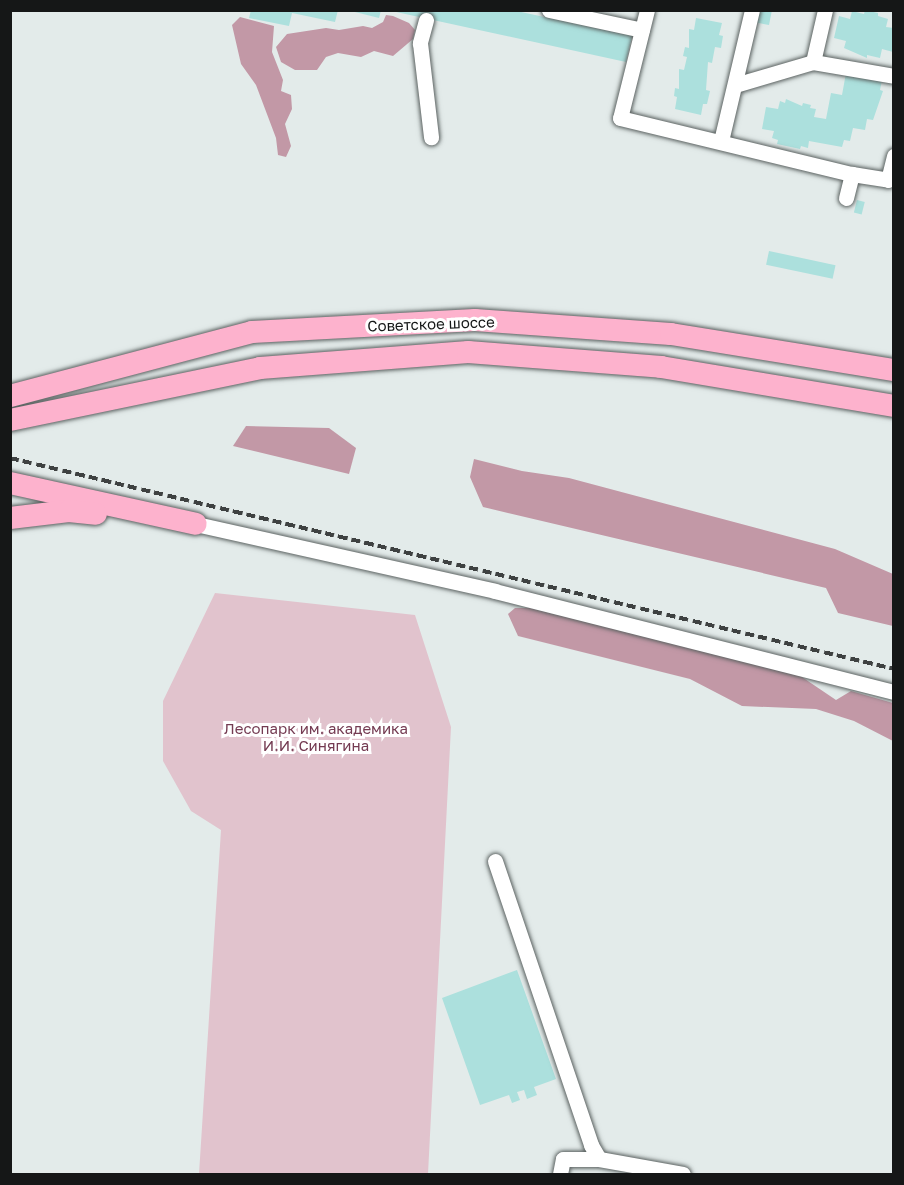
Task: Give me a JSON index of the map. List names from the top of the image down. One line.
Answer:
{"streets":{"highway":["Советское шоссе"]},"parks":["Лесопарк им. академика И.И. Синягина"]}
